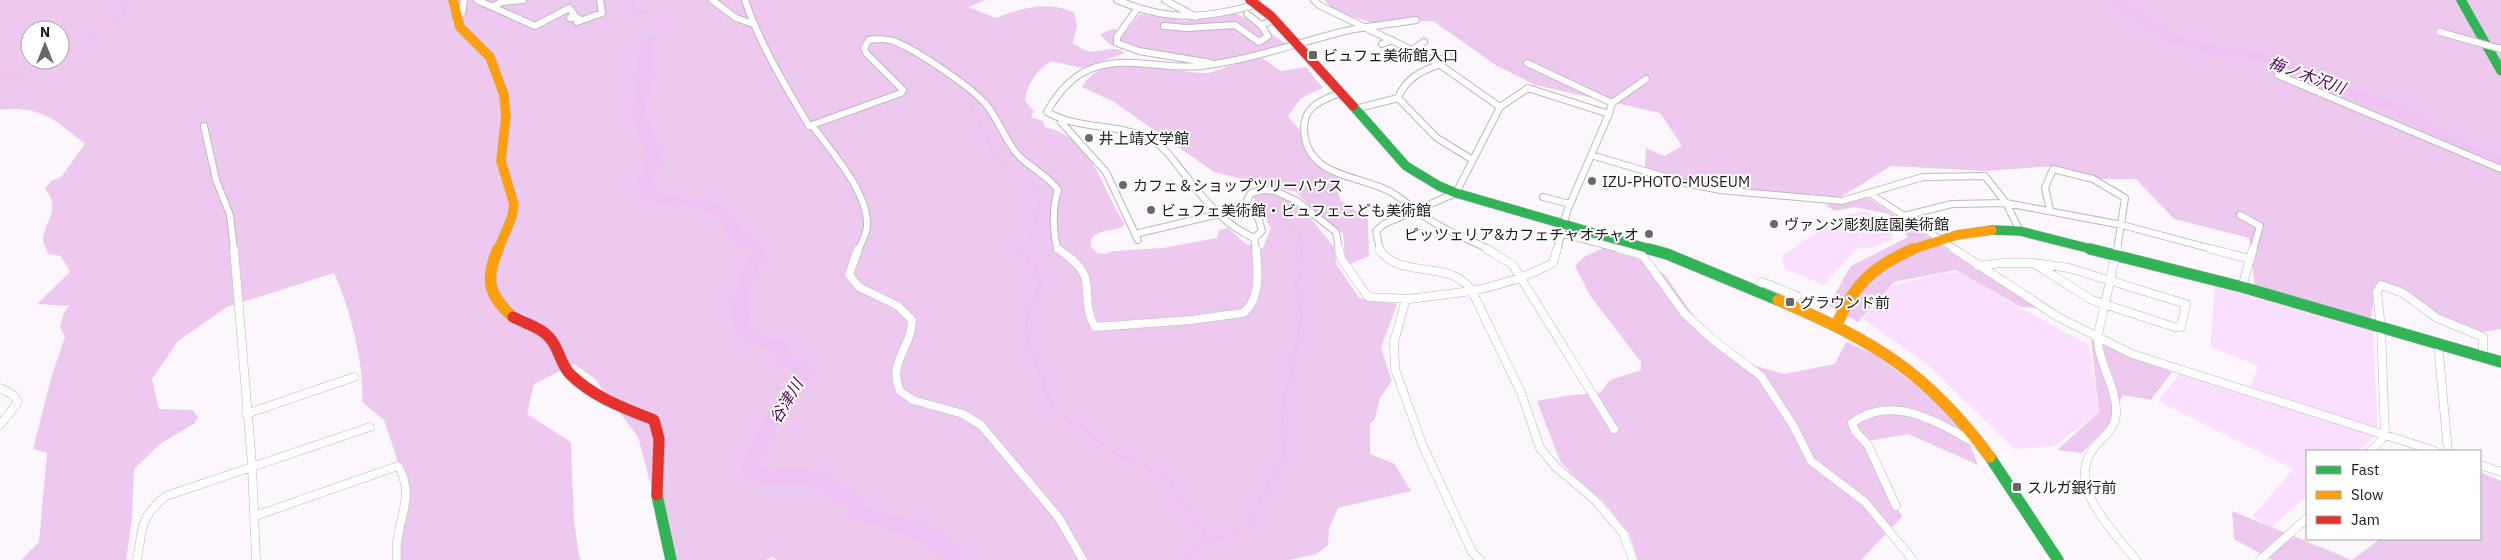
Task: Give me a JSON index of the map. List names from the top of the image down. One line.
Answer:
{"water":["梅ノ木沢川","谷津川"],"places":{"transit":["ビュフェ美術館入口","グラウンド前","スルガ銀行前"],"other":["井上靖文学館","IZU-PHOTO-MUSEUM","カフェ＆ショップツリーハウス","ビュフェ美術館・ビュフェこども美術館","ヴァンジ彫刻庭園美術館","ピッツェリア&カフェチャオチャオ"]},"legend":["Fast","Slow","Jam"],"north":"top"}
